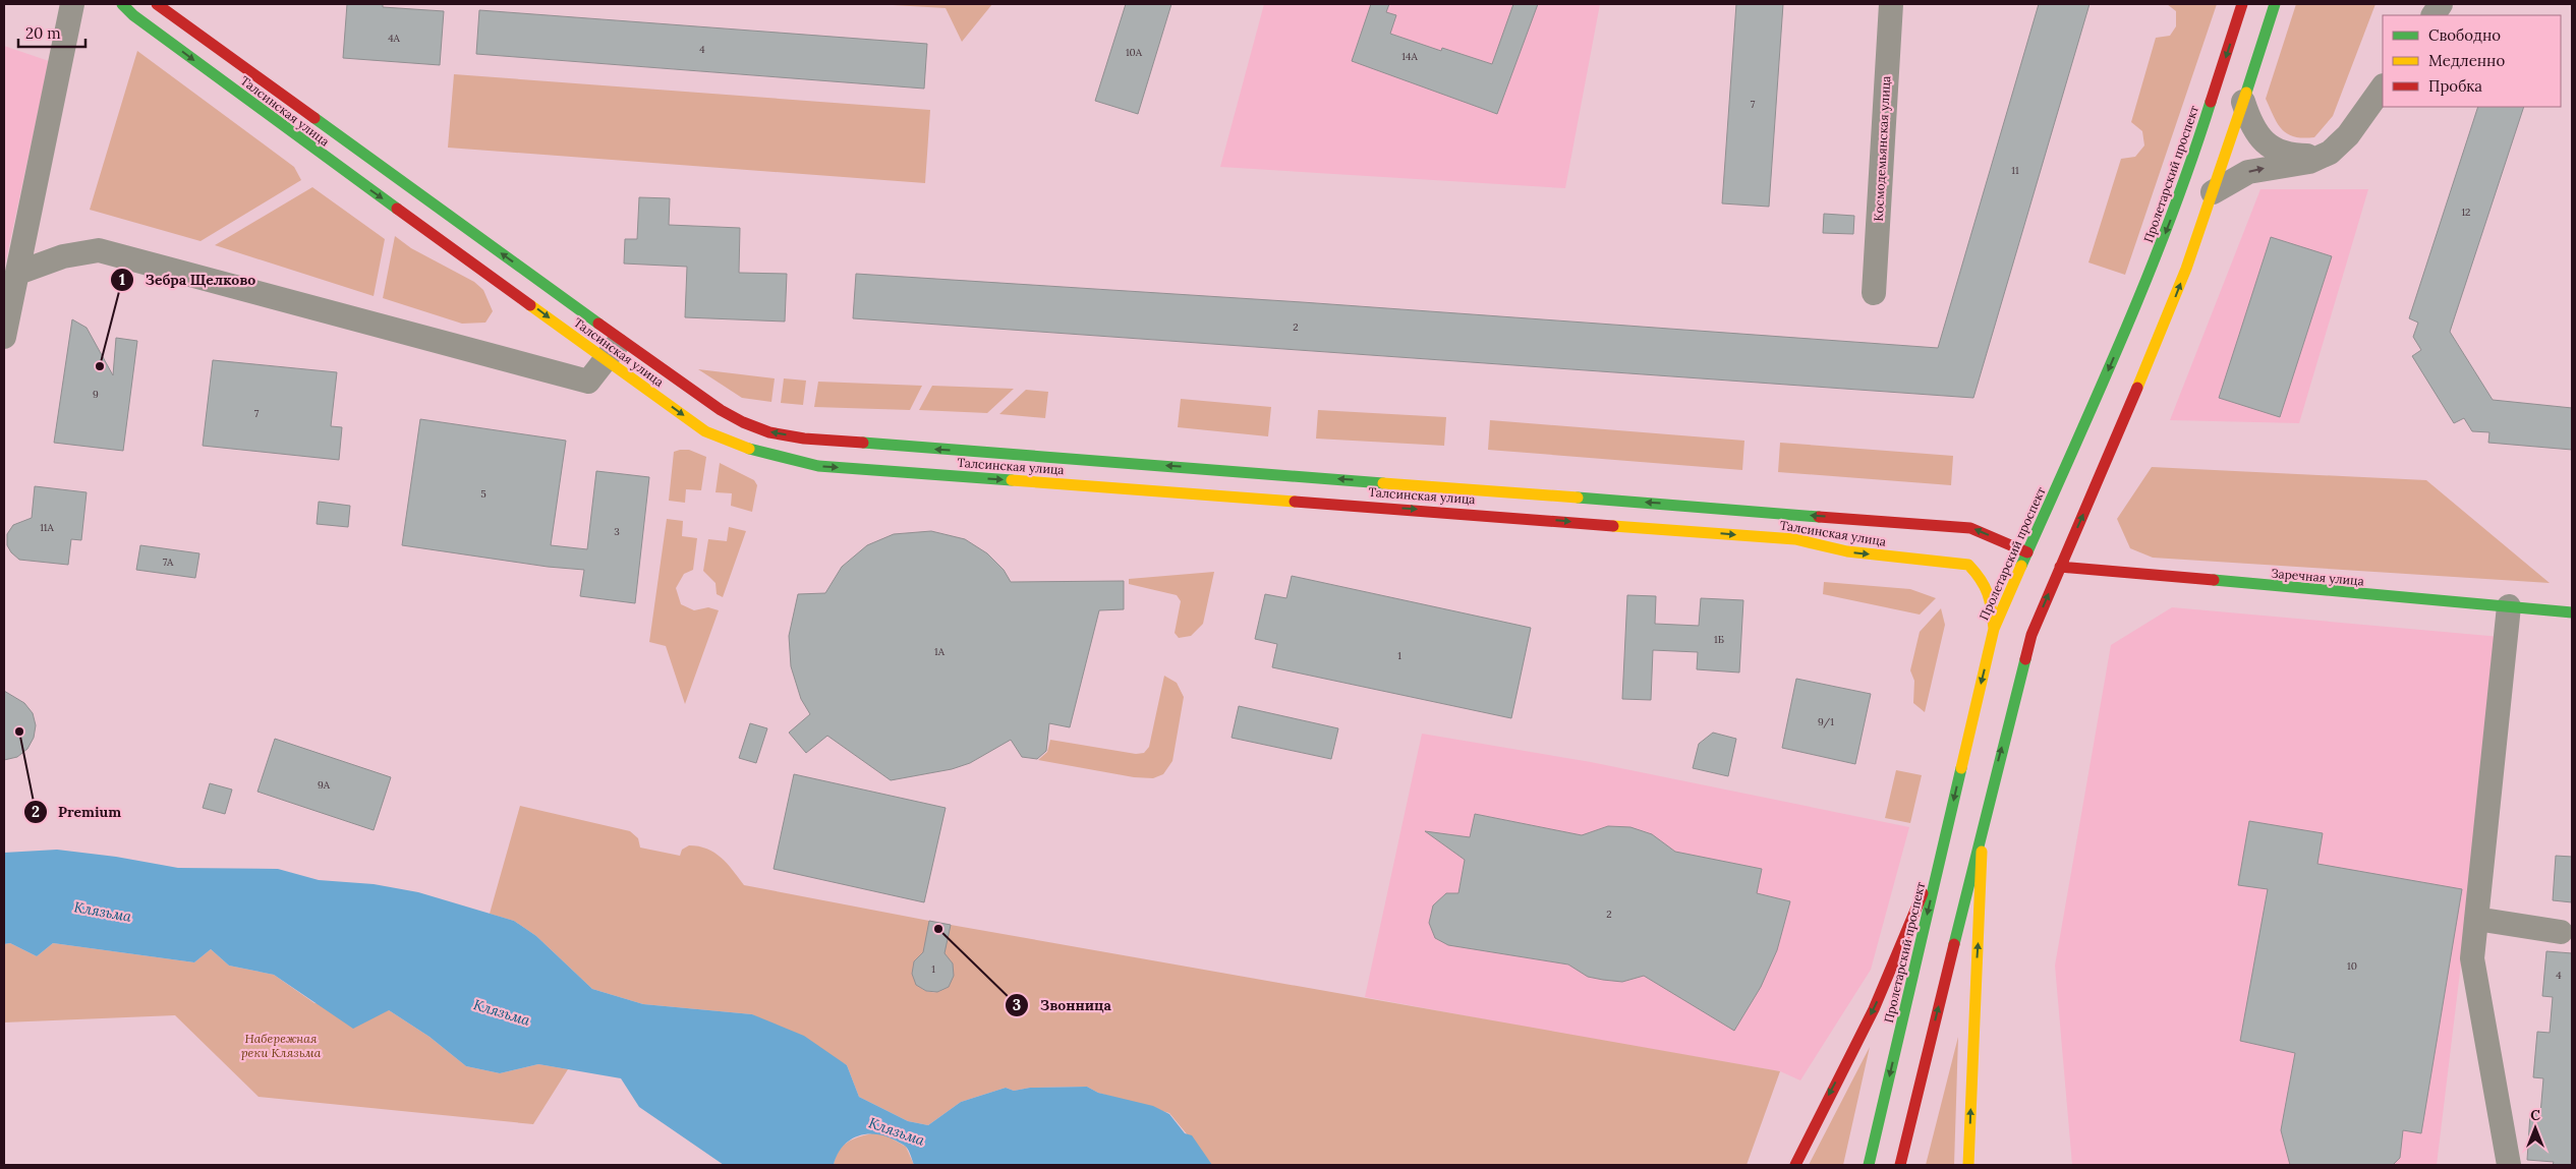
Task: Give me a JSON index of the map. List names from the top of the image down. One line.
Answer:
{"streets":{"main road":["Талсинская улица","Пролетарский проспект","Заречная улица"],"street":["Космодемьянская улица"]},"crossings":[["Талсинская улица","Пролетарский проспект"]],"water":["Клязьма"],"parks":["Набережная реки Клязьма"],"places":["Зебра Щелково","Premium","Звонница"],"house_numbers":["4А","4","10А","14А","7","11","12","2","9","7","5","11А","3","7А","1Б","1А","1","9/1","9А","2","10","1","4"],"legend":["Свободно","Медленно","Пробка"],"scale_bar":"20 m","north":"top"}
